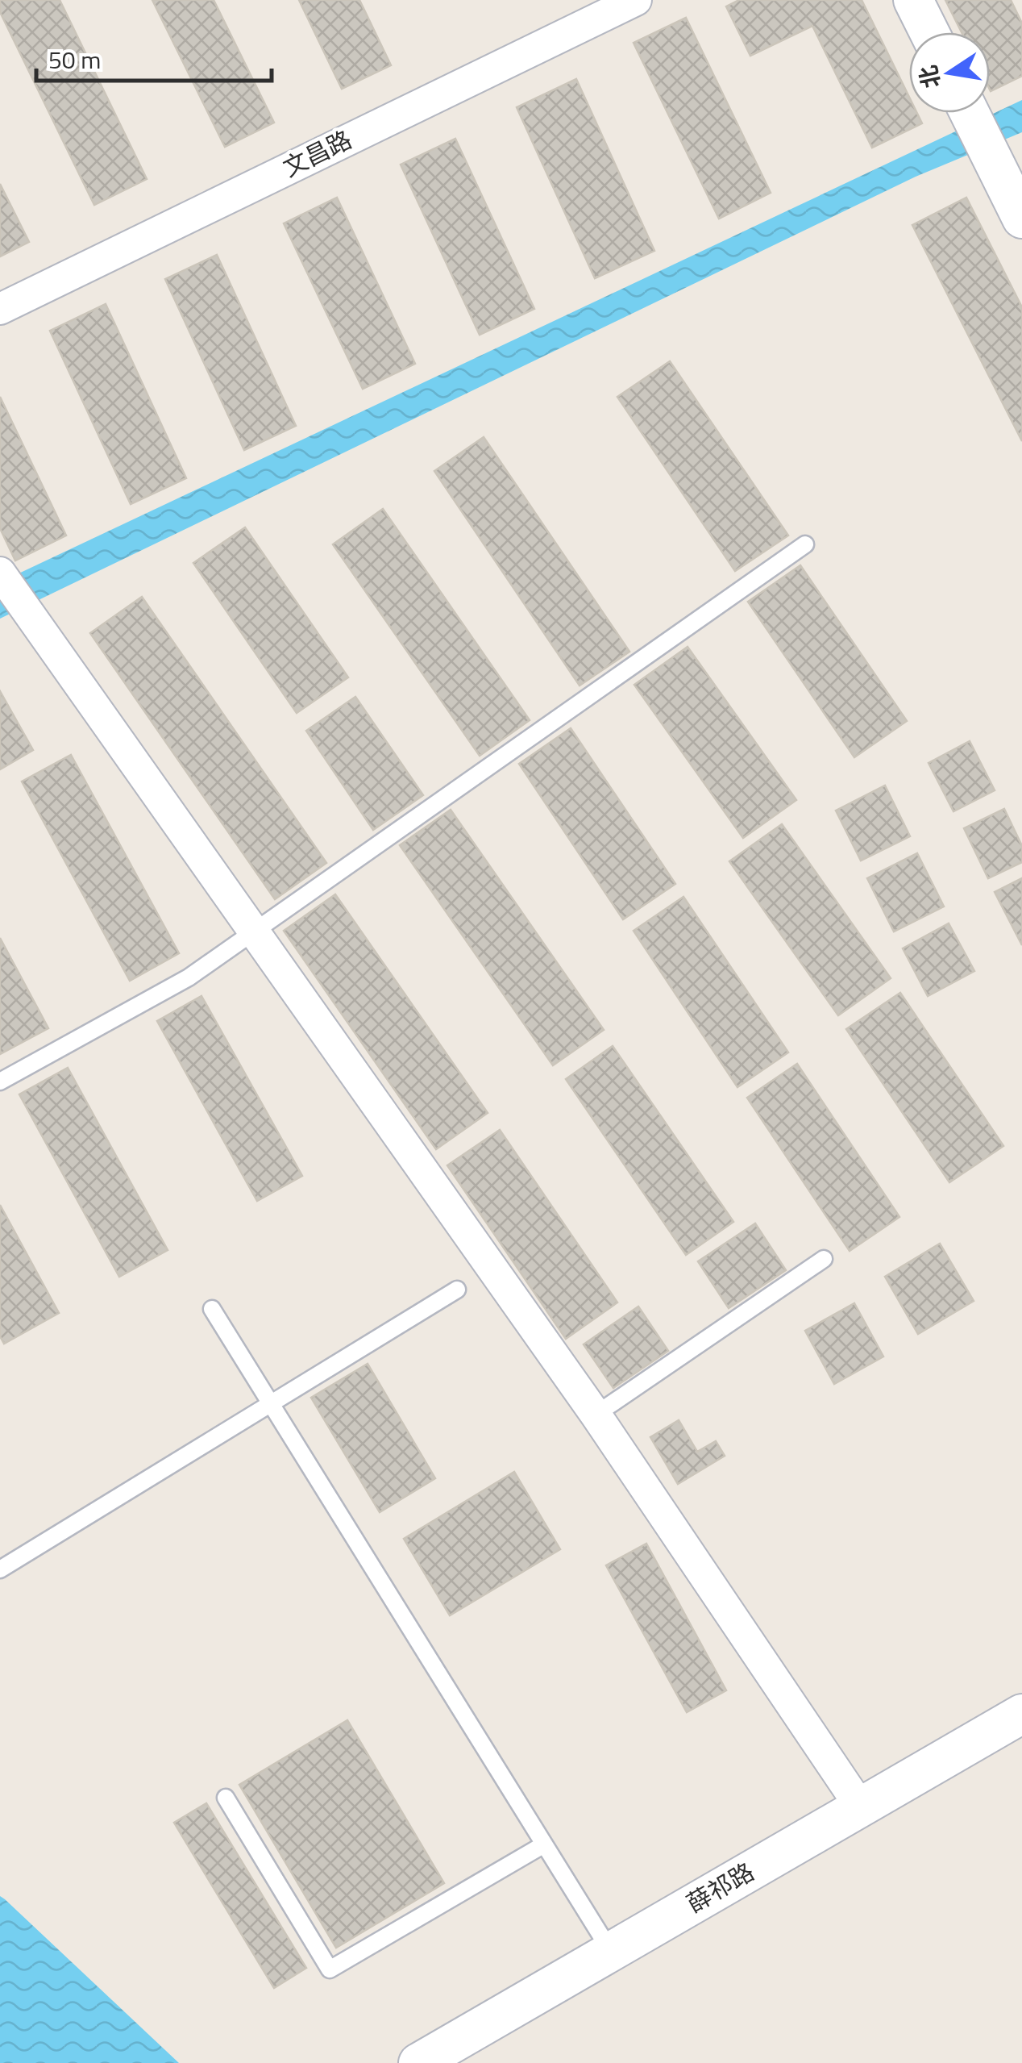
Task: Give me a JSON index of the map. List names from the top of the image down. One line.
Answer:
{"streets":{"street":["文昌路","薛祁路"]},"scale_bar":"50 m","north":"left"}
